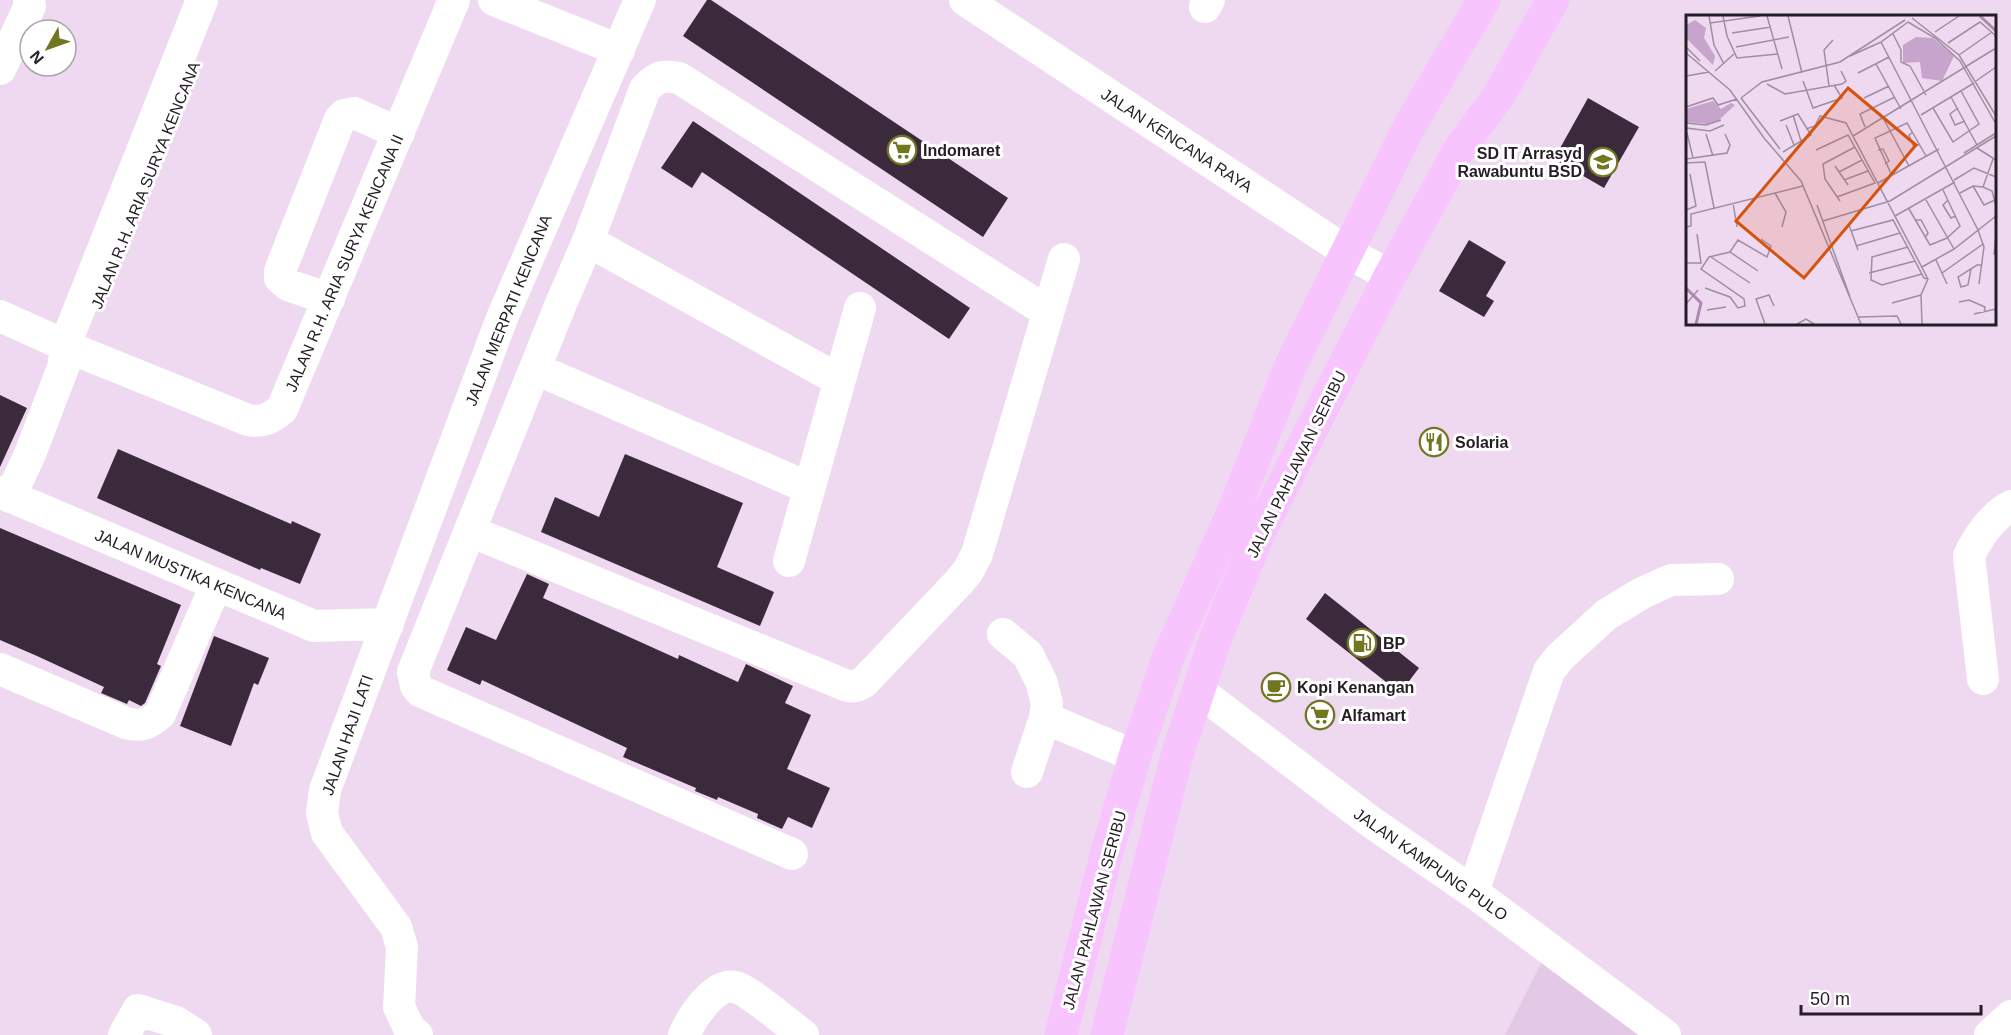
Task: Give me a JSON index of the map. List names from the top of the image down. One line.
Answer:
{"streets":{"main road":["JALAN PAHLAWAN SERIBU"],"street":["JALAN KENCANA RAYA","JALAN R.H. ARIA SURYA KENCANA","JALAN R.H. ARIA SURYA KENCANA II","JALAN MERPATI KENCANA","JALAN MUSTIKA KENCANA","JALAN HAJI LATI","JALAN KAMPUNG PULO"]},"crossings":[["JALAN KENCANA RAYA","JALAN PAHLAWAN SERIBU"],["JALAN R.H. ARIA SURYA KENCANA","JALAN R.H. ARIA SURYA KENCANA II"],["JALAN R.H. ARIA SURYA KENCANA","JALAN MUSTIKA KENCANA"],["JALAN MERPATI KENCANA","JALAN MUSTIKA KENCANA"],["JALAN MERPATI KENCANA","JALAN HAJI LATI"],["JALAN PAHLAWAN SERIBU","JALAN KAMPUNG PULO"],["JALAN MUSTIKA KENCANA","JALAN HAJI LATI"]],"places":{"supermarket":["Indomaret","Alfamart"],"school or university":["SD IT Arrasyd Rawabuntu BSD"],"restaurant":["Solaria"],"fuel station":["BP"],"cafe":["Kopi Kenangan"]},"scale_bar":"50 m","north":"bottom left"}
